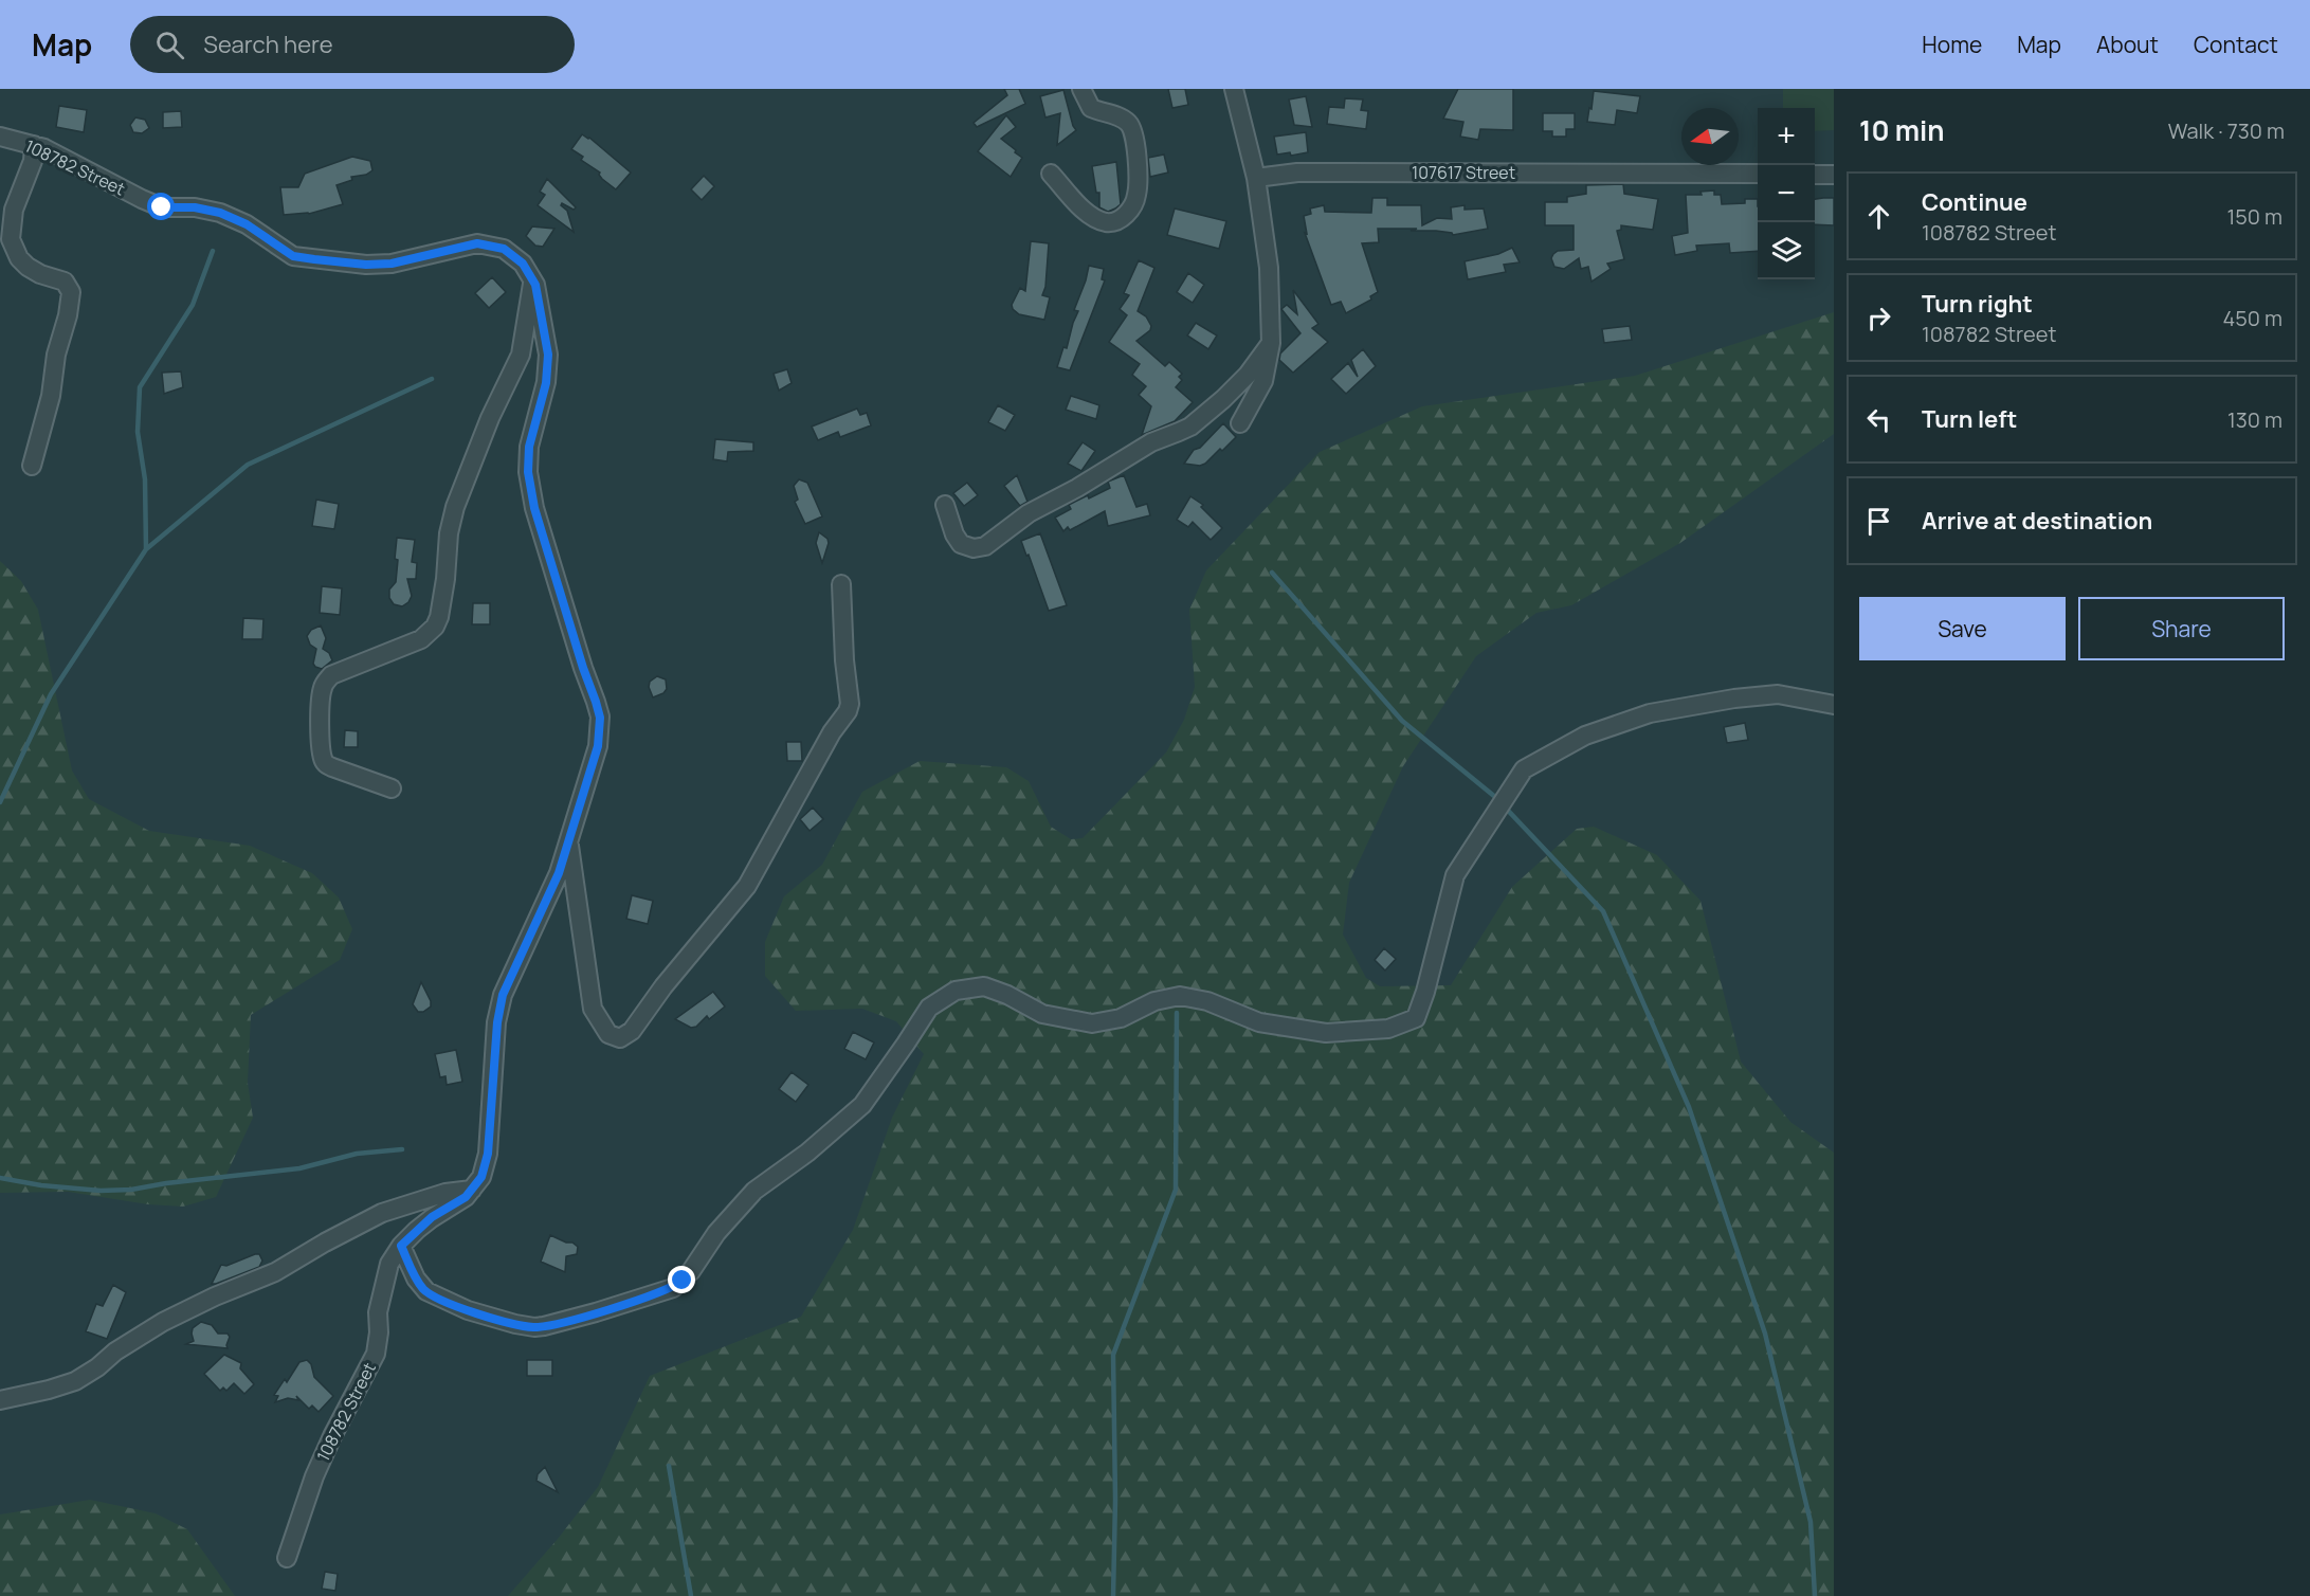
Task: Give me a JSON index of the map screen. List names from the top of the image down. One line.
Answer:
{"streets":{"street":["108782 Street","107617 Street"]},"north":"left","page":{"header":"Map","search":"Search here","nav":["Home","Map","About","Contact"],"heading":["10 min","Walk · 730 m"],"map_buttons":["+","−"],"list":[["Continue","108782 Street","150 m"],["Turn right","108782 Street","450 m"],["Turn left","130 m"],"Arrive at destination"],"buttons":["Save","Share"]}}
